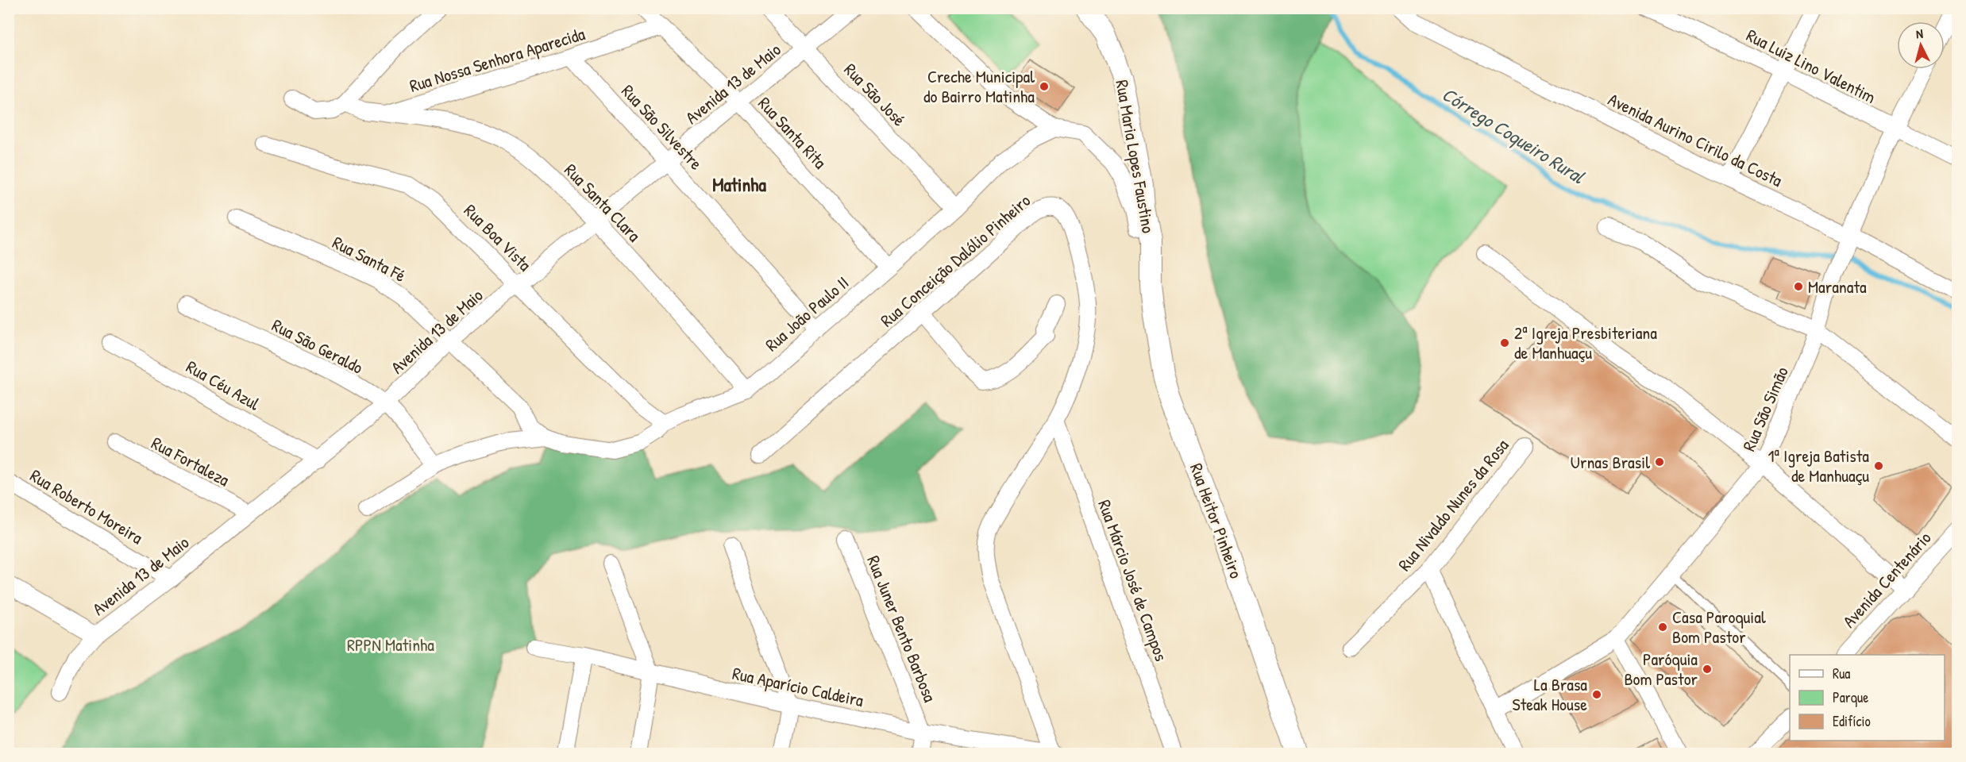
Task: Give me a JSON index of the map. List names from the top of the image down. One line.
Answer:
{"streets":{"street":["Rua Nossa Senhora Aparecida","Rua Luiz Lino Valentim","Avenida 13 de Maio","Rua São José","Rua São Silvestre","Rua Santa Rita","Avenida Aurino Cirilo da Costa","Rua Maria Lopes Faustino","Rua Santa Clara","Rua Boa Vista","Rua Santa Fé","Rua Conceição Dalólio Pinheiro","Rua João Paulo II","Rua São Geraldo","Rua Céu Azul","Rua São Simão","Rua Fortaleza","Rua Nivaldo Nunes da Rosa","Rua Roberto Moreira","Rua Heitor Pinheiro","Avenida Centenário","Rua Márcio José de Campos","Rua Juner Bento Barbosa","Rua Aparício Caldeira"]},"crossings":[["Rua Nossa Senhora Aparecida","Rua São Silvestre"],["Rua Nossa Senhora Aparecida","Rua Santa Rita"],["Rua Nossa Senhora Aparecida","Rua Santa Clara"],["Rua Luiz Lino Valentim","Rua São Simão"],["Avenida 13 de Maio","Rua São José"],["Avenida 13 de Maio","Rua São Silvestre"],["Avenida 13 de Maio","Rua Santa Rita"],["Avenida 13 de Maio","Rua Santa Clara"],["Avenida 13 de Maio","Rua Boa Vista"],["Avenida 13 de Maio","Rua Santa Fé"],["Avenida 13 de Maio","Rua São Geraldo"],["Avenida 13 de Maio","Rua Céu Azul"],["Avenida 13 de Maio","Rua Fortaleza"],["Avenida 13 de Maio","Rua Roberto Moreira"],["Rua São José","Rua João Paulo II"],["Rua São Silvestre","Rua João Paulo II"],["Rua Santa Rita","Rua João Paulo II"],["Avenida Aurino Cirilo da Costa","Rua São Simão"],["Rua Maria Lopes Faustino","Rua Heitor Pinheiro"],["Rua Santa Clara","Rua João Paulo II"],["Rua Boa Vista","Rua João Paulo II"],["Rua Santa Fé","Rua João Paulo II"],["Rua Conceição Dalólio Pinheiro","Rua Márcio José de Campos"],["Rua Conceição Dalólio Pinheiro","Rua Aparício Caldeira"],["Rua João Paulo II","Rua São Geraldo"],["Rua Juner Bento Barbosa","Rua Aparício Caldeira"]],"districts":["Matinha"],"water":["Córrego Coqueiro Rural"],"parks":["RPPN Matinha"],"places":["Creche Municipal do Bairro Matinha","Maranata","2ª Igreja Presbiteriana de Manhuaçu","Urnas Brasil","1ª Igreja Batista de Manhuaçu","Casa Paroquial Bom Pastor","Paróquia Bom Pastor","La Brasa Steak House"],"legend":["Rua","Parque","Edifício"],"north":"top"}
